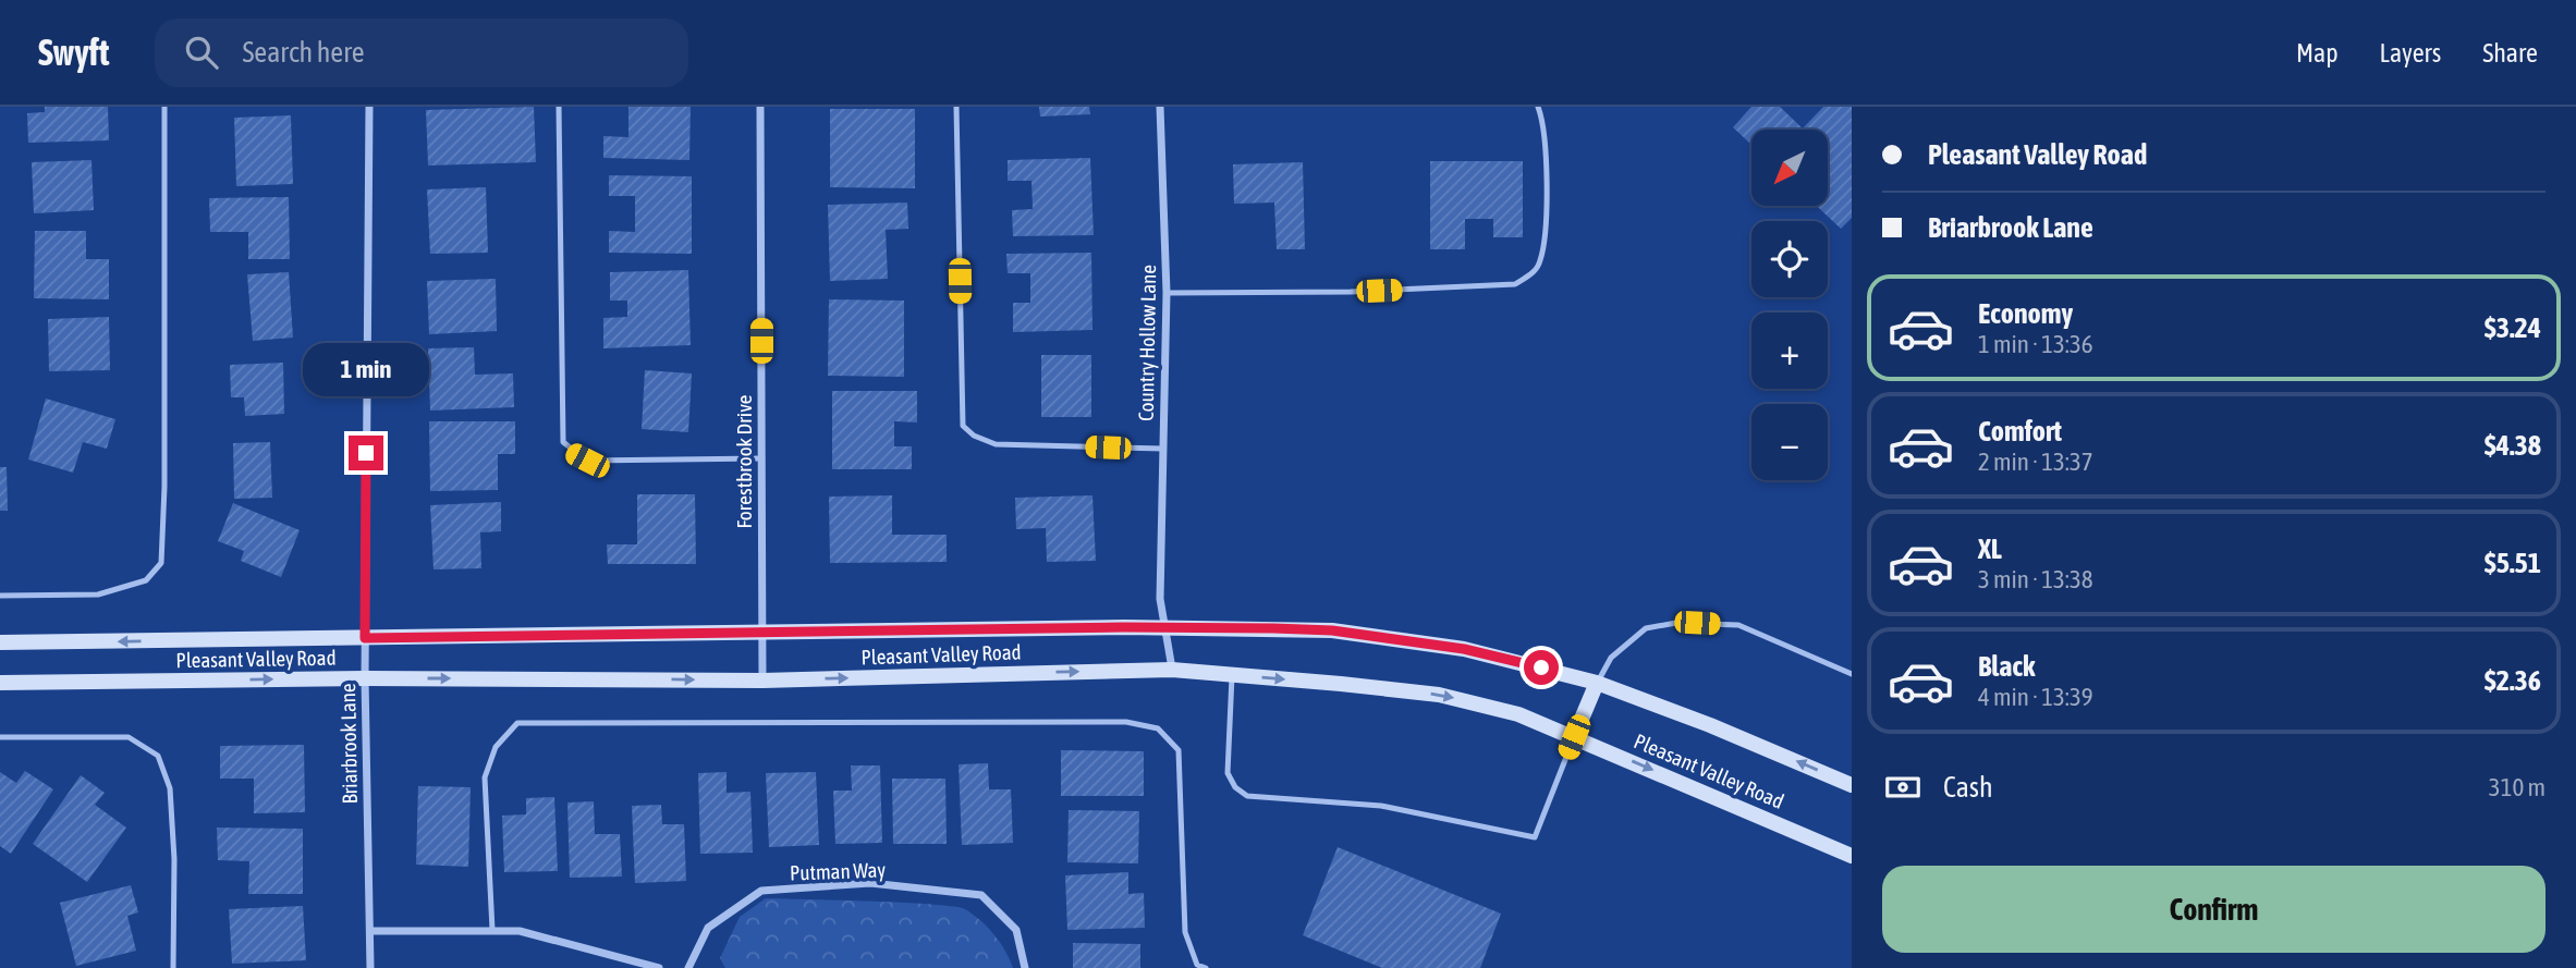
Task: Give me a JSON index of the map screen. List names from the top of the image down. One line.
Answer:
{"streets":{"main road":["Pleasant Valley Road"],"street":["Country Hollow Lane","Forestbrook Drive","Briarbrook Lane","Putman Way"]},"crossings":[["Country Hollow Lane","Pleasant Valley Road"],["Forestbrook Drive","Pleasant Valley Road"],["Pleasant Valley Road","Briarbrook Lane"]],"north":"bottom left","page":{"header":"Swyft","search":"Search here","nav":["Map","Layers","Share"],"banner":["Pleasant Valley Road","Briarbrook Lane"],"map_buttons":["+","−"],"list":[{"name":"Economy","note":"1 min · 13:36","value":"$3.24"},{"name":"Comfort","note":"2 min · 13:37","value":"$4.38"},{"name":"XL","note":"3 min · 13:38","value":"$5.51"},{"name":"Black","note":"4 min · 13:39","value":"$2.36"}],"bubble":"1 min","pay":["Cash","310 m"],"buttons":"Confirm"}}
